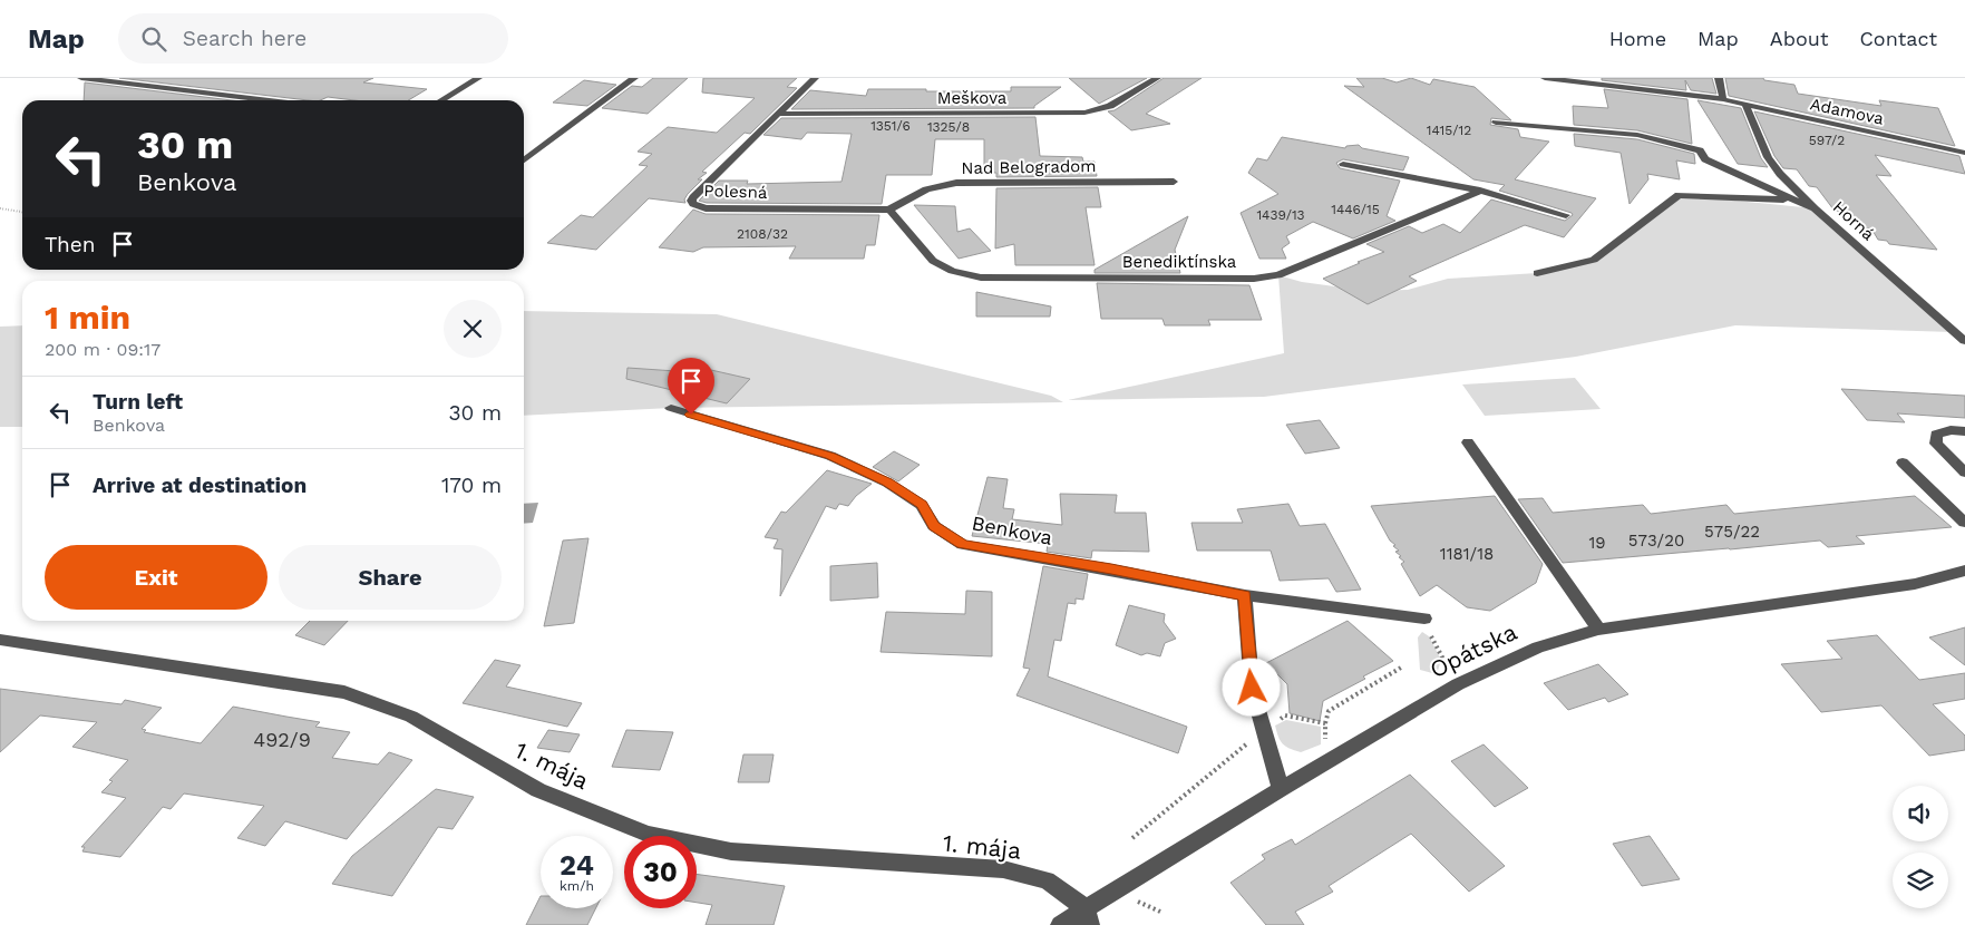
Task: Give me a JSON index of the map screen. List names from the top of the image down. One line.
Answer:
{"streets":{"street":["Meškova","Adamova","Nad Belogradom","Polesná","Horná","Benediktínska","Benkova","Opátska","1. mája"]},"crossings":[["Meškova","Polesná"],["Adamova","Horná"],["Nad Belogradom","Polesná"],["Nad Belogradom","Benediktínska"],["Polesná","Benediktínska"],["Opátska","1. mája"]],"house_numbers":["1351/6","1325/8","1415/12","597/2","1446/15","1439/13","2108/32","575/22","573/20","19","1181/18","492/9"],"page":{"header":"Map","search":"Search here","nav":["Home","Map","About","Contact"],"turn":["30 m","Benkova"],"then":"Then","heading":["1 min","200 m · 09:17"],"list":[{"name":"Turn left","note":"Benkova","value":"30 m"},{"name":"Arrive at destination","value":"170 m"}],"buttons":["Exit","Share"],"speed":"24 km/h","limit":"30"}}
